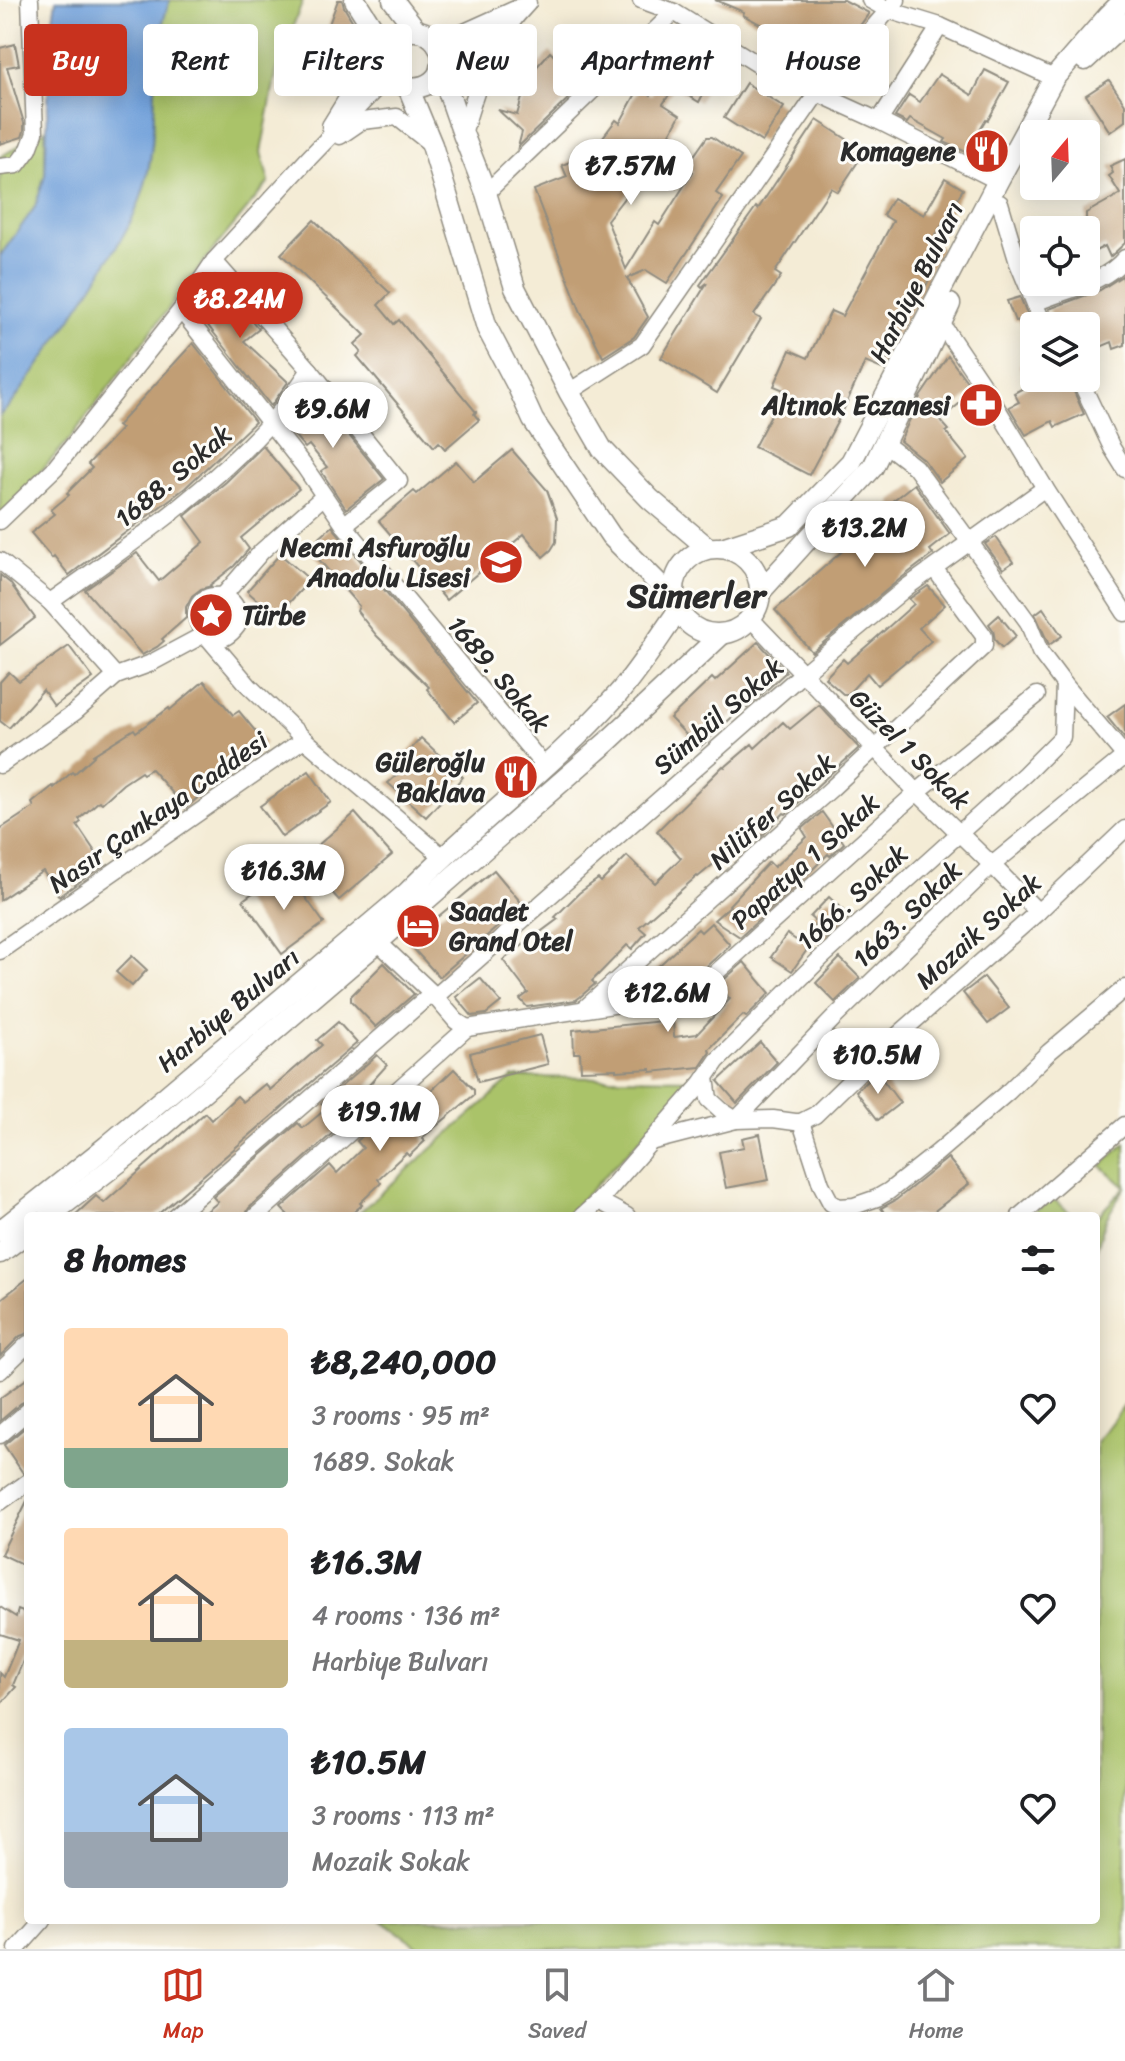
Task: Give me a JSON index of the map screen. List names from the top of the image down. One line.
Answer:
{"streets":{"main road":["Harbiye Bulvarı"],"street":["1688. Sokak","1689. Sokak","Sümbül Sokak","Güzel 1 Sokak","Nilüfer Sokak","Nasır Çankaya Caddesi","Papatya 1 Sokak","1666. Sokak","1663. Sokak","Mozaik Sokak"]},"crossings":[["Harbiye Bulvarı","1689. Sokak"],["Harbiye Bulvarı","Güzel 1 Sokak"],["1688. Sokak","1689. Sokak"],["Sümbül Sokak","Güzel 1 Sokak"],["Sümbül Sokak","Nilüfer Sokak"],["Güzel 1 Sokak","Nilüfer Sokak"],["Güzel 1 Sokak","Papatya 1 Sokak"],["Güzel 1 Sokak","1666. Sokak"],["Güzel 1 Sokak","1663. Sokak"],["Güzel 1 Sokak","Mozaik Sokak"],["Nilüfer Sokak","Papatya 1 Sokak"]],"districts":["Sümerler"],"places":{"restaurant":["Komagene","Güleroğlu Baklava"],"pharmacy":["Altınok Eczanesi"],"school or university":["Necmi Asfuroğlu Anadolu Lisesi"],"place":["Türbe"],"hotel":["Saadet Grand Otel"]},"north":"top","page":{"chip":["Buy","Rent","Filters","New","Apartment","House"],"price":["₺7.57M","₺8.24M","₺9.6M","₺13.2M","₺16.3M","₺12.6M","₺10.5M","₺19.1M"],"heading":"8 homes","list":[{"name":"₺8,240,000","note":"3 rooms · 95 m² · 1689. Sokak"},{"name":"₺16.3M","note":"4 rooms · 136 m² · Harbiye Bulvarı"},{"name":"₺10.5M","note":"3 rooms · 113 m² · Mozaik Sokak"}],"tabs":["Map","Saved","Home"]}}
